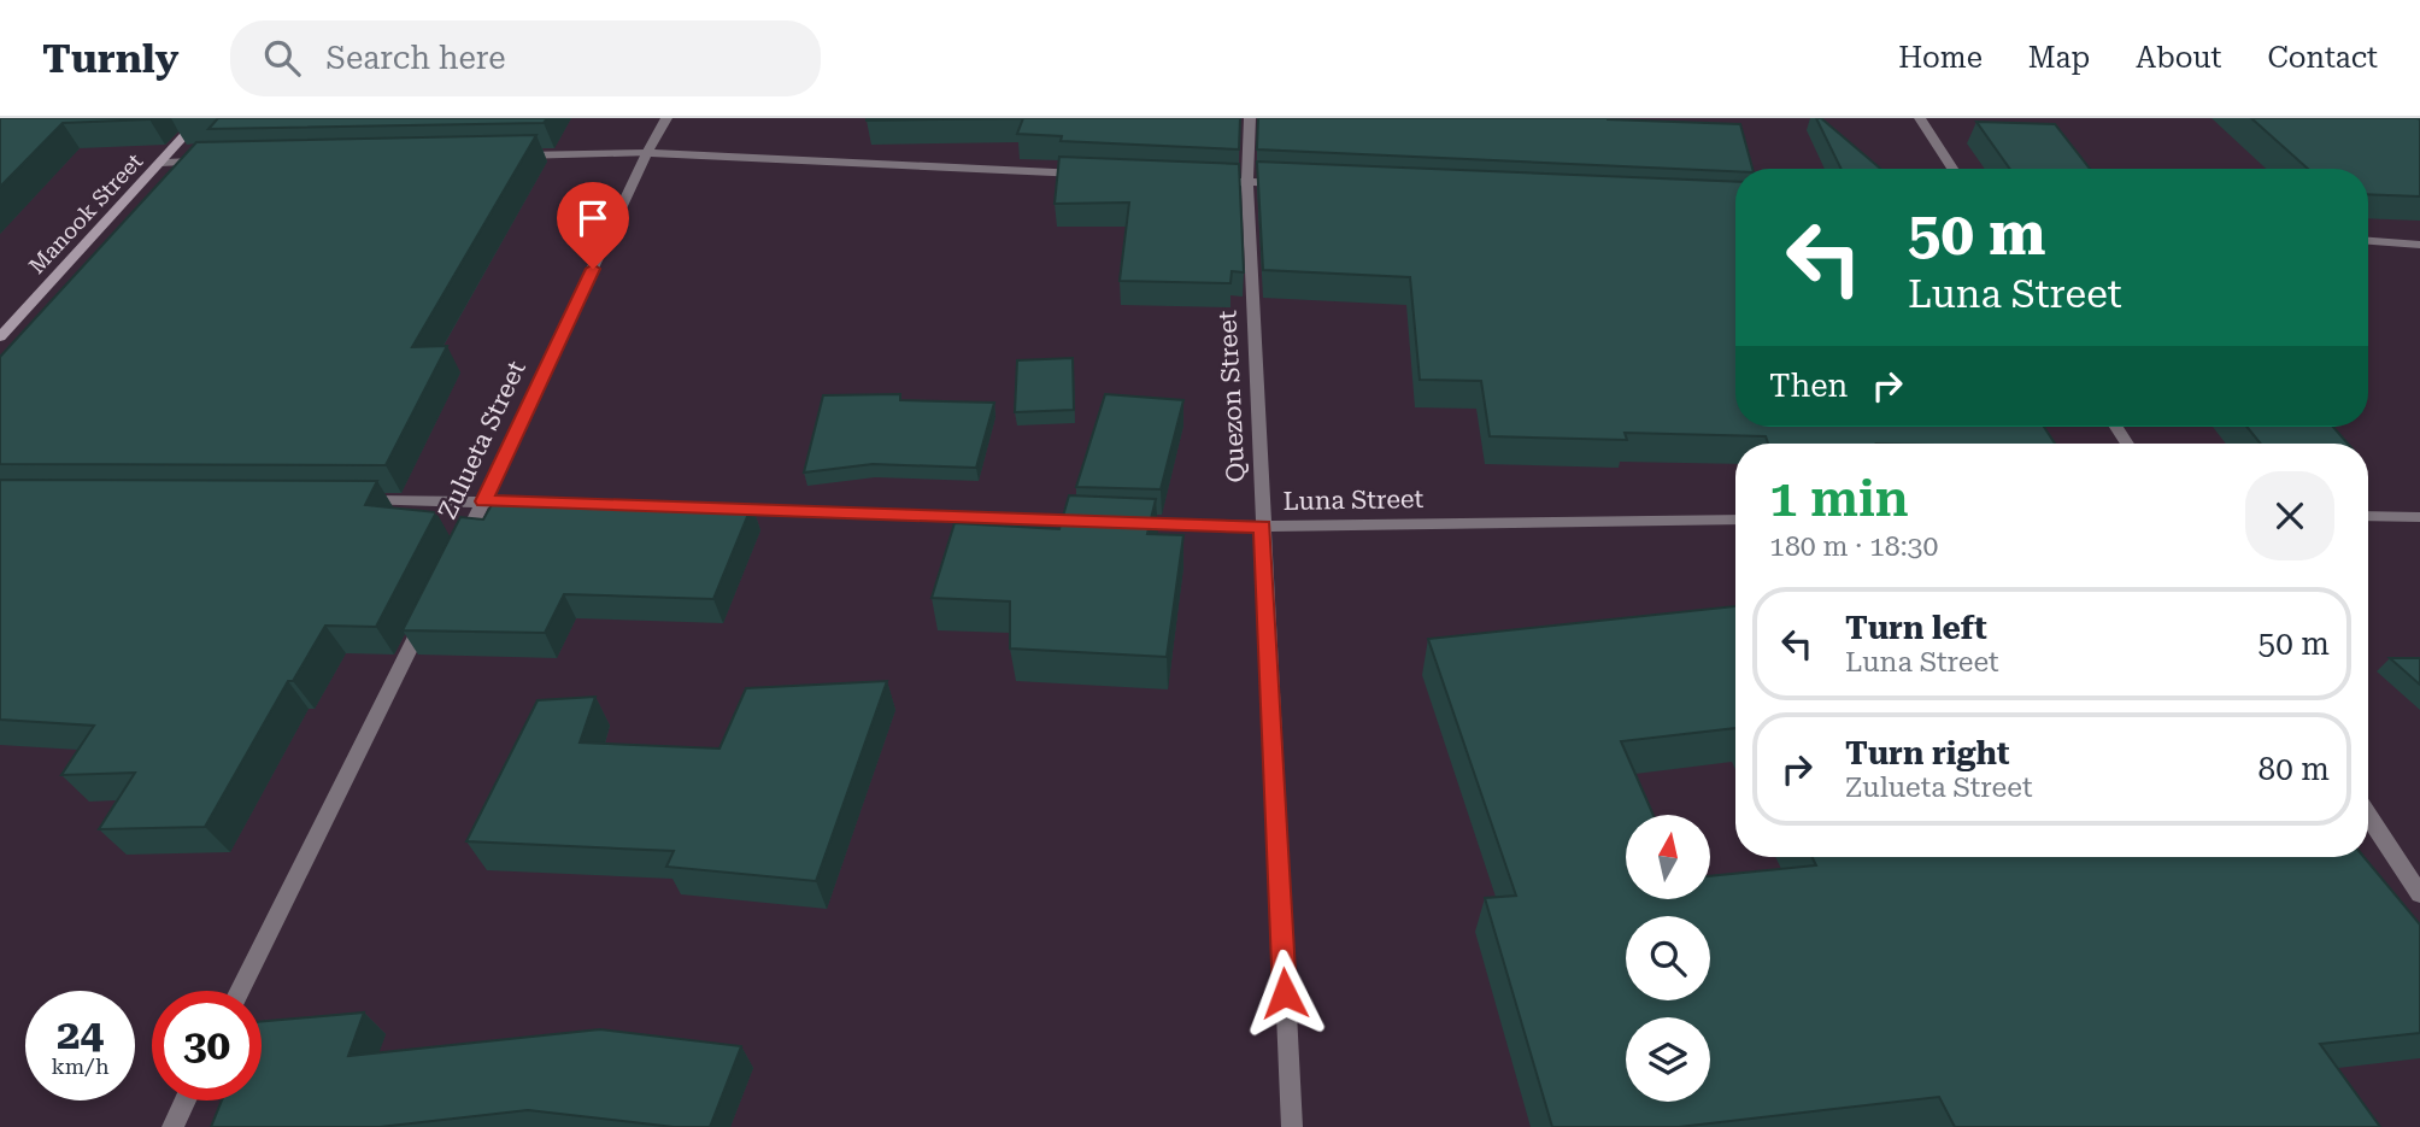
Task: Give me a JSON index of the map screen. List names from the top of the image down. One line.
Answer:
{"streets":{"main road":["Manook Street"],"street":["Quezon Street","Zulueta Street","Luna Street"]},"crossings":[["Quezon Street","Luna Street"]],"north":"top","page":{"header":"Turnly","search":"Search here","nav":["Home","Map","About","Contact"],"turn":["50 m","Luna Street"],"then":"Then","heading":["1 min","180 m · 18:30"],"list":[{"name":"Turn left","note":"Luna Street","value":"50 m"},{"name":"Turn right","note":"Zulueta Street","value":"80 m"}],"speed":"24 km/h","limit":"30"}}
